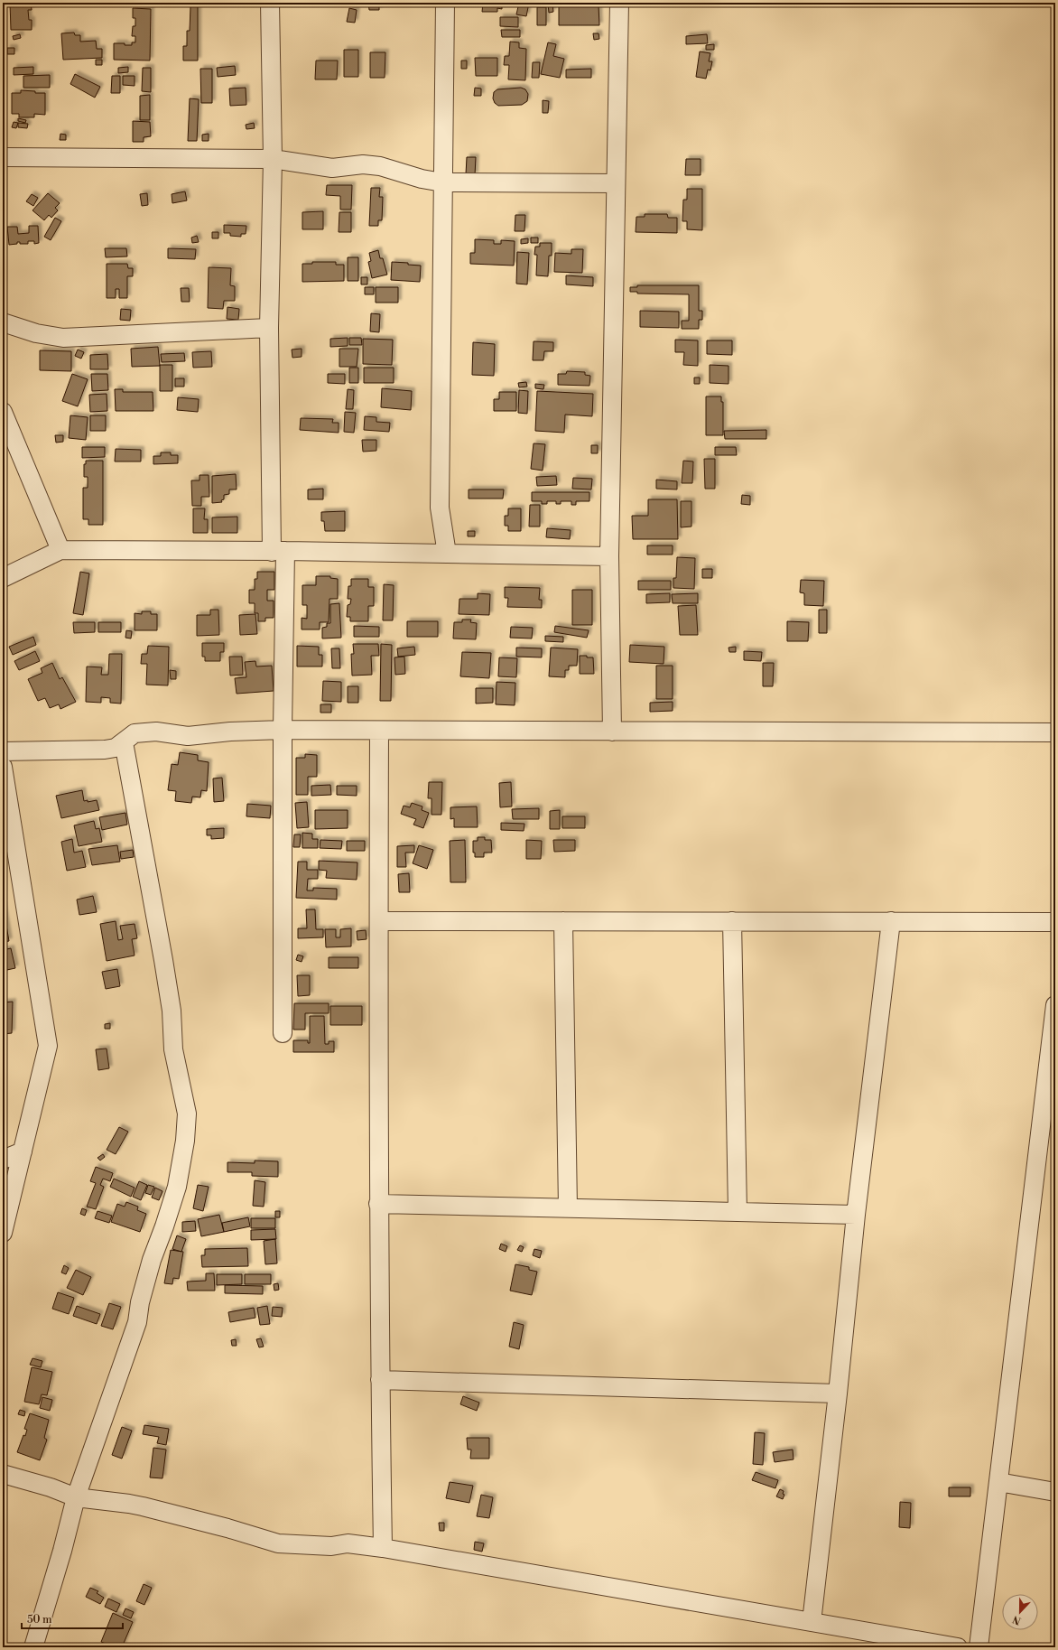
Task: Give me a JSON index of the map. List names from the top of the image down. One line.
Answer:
{"scale_bar":"50 m","north":"bottom"}
